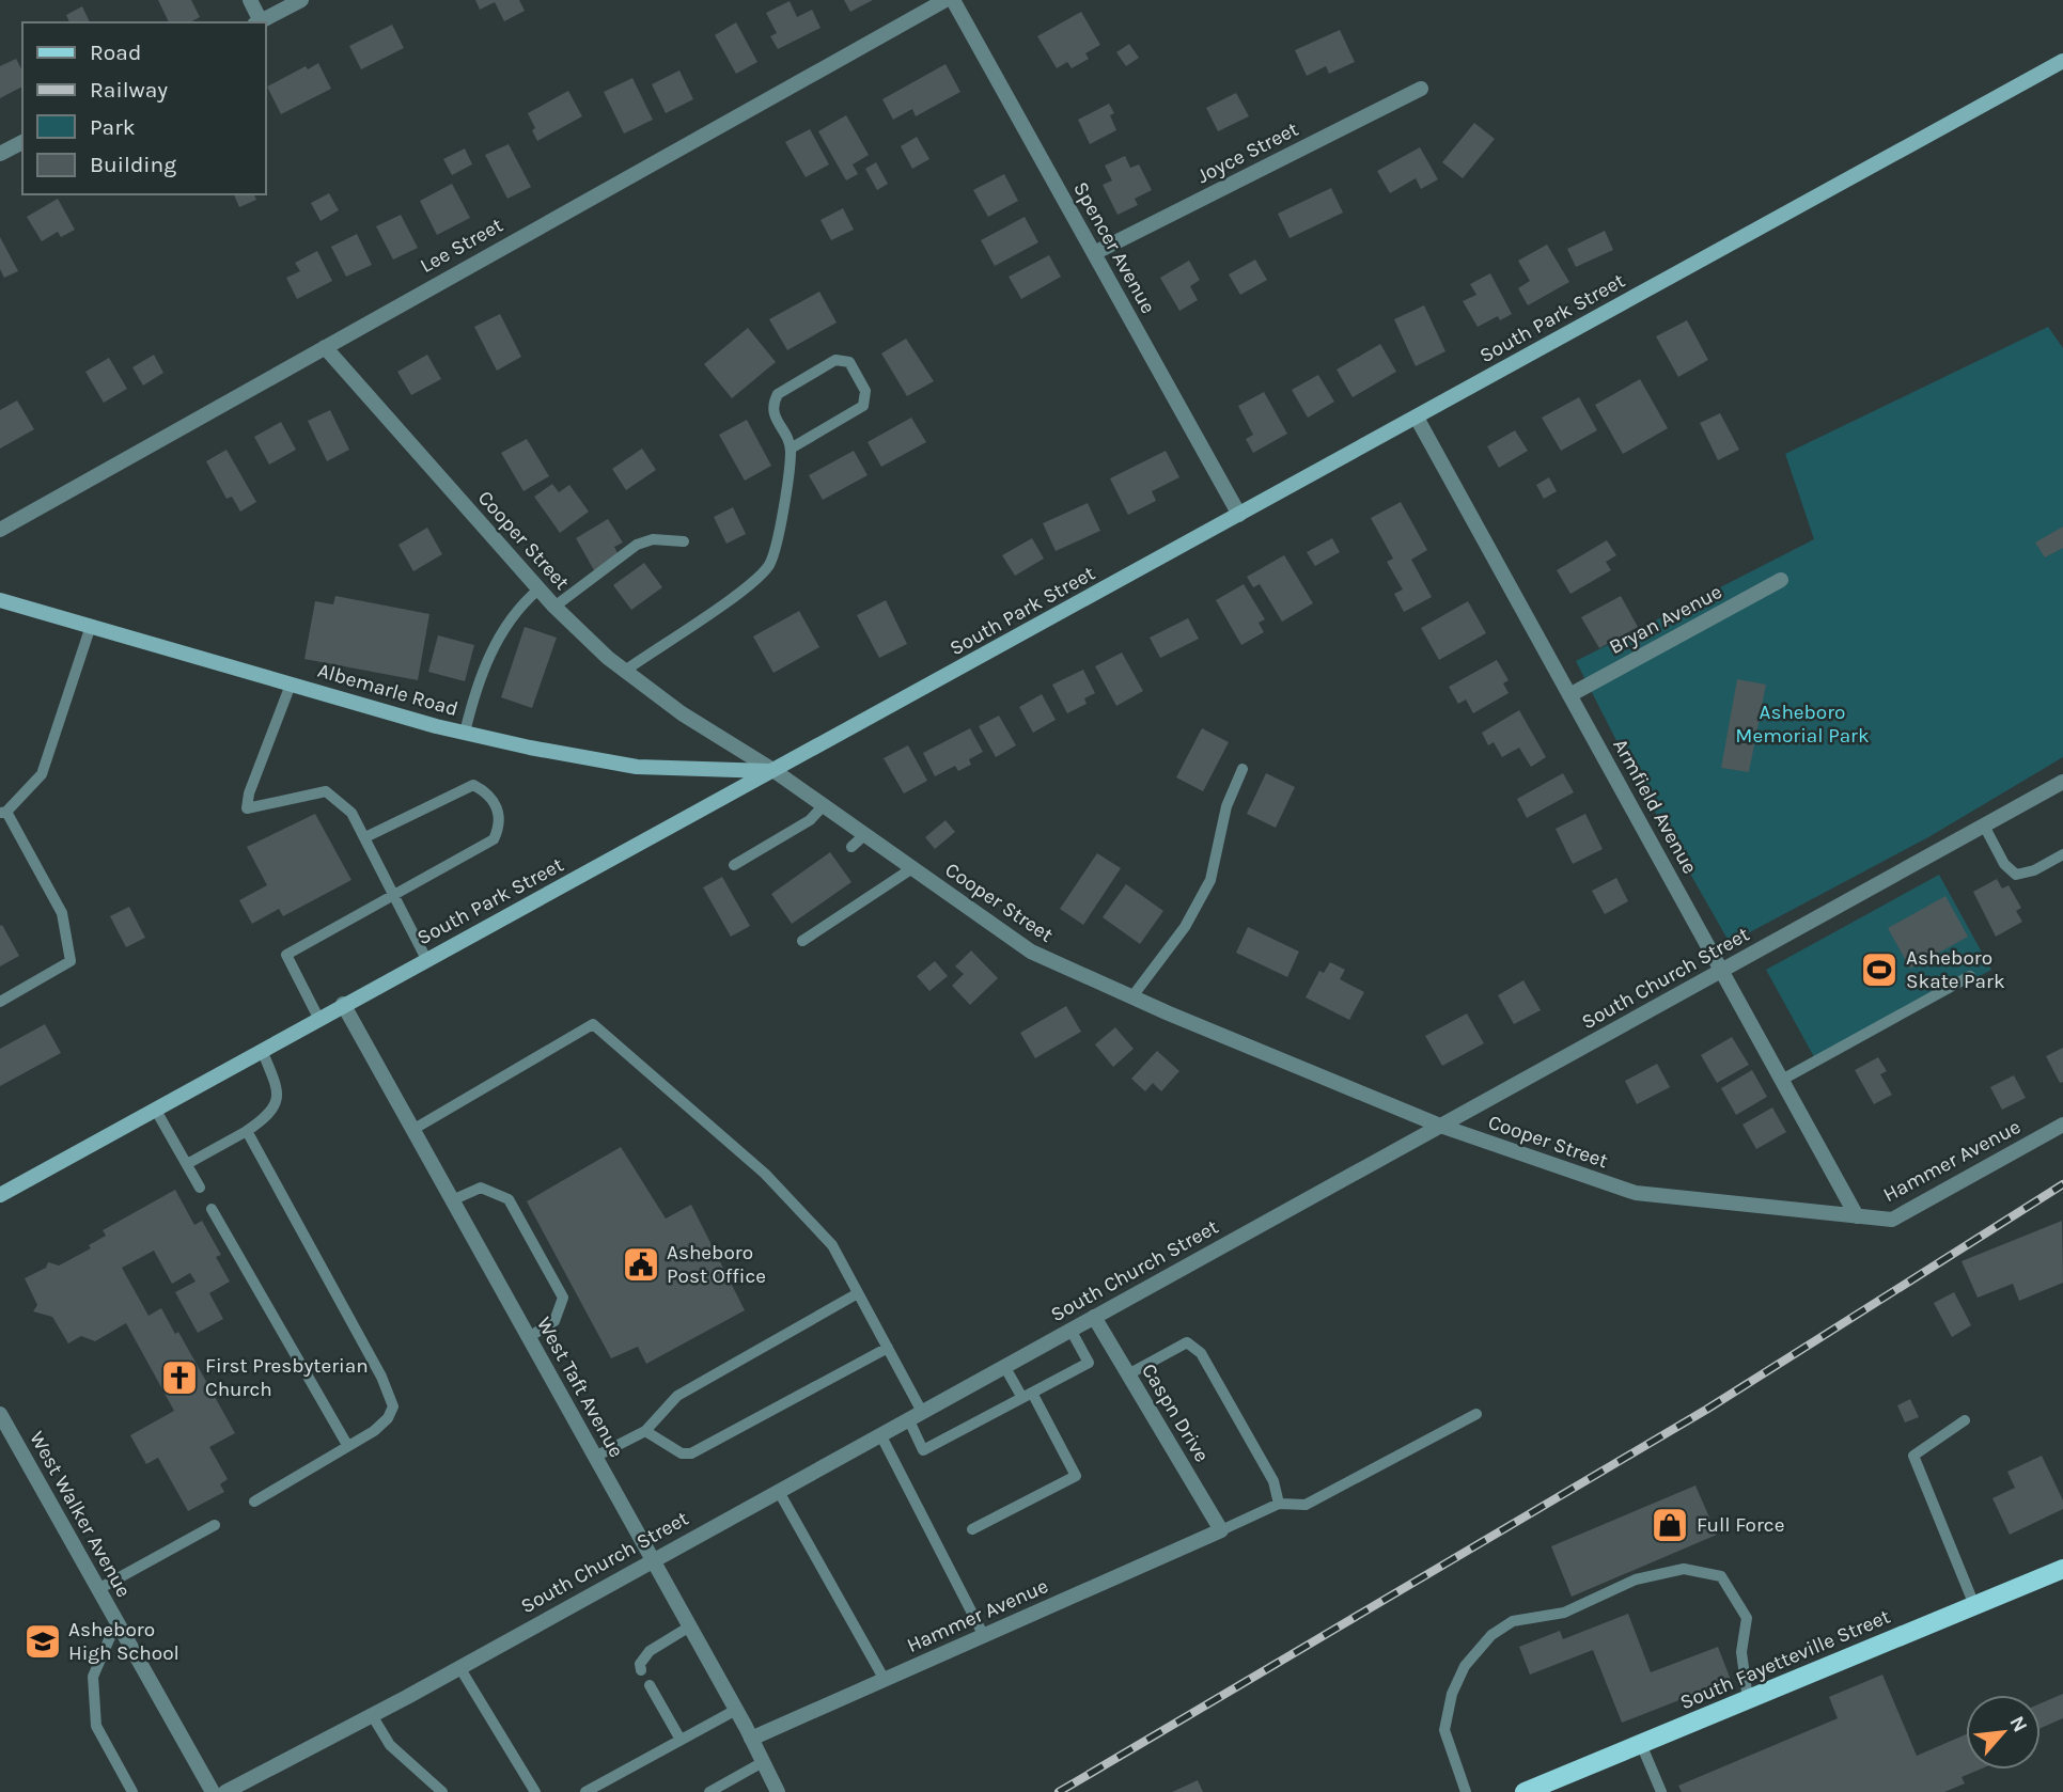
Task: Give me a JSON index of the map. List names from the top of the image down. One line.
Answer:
{"streets":{"main road":["South Park Street","Albemarle Road","South Fayetteville Street"],"street":["Joyce Street","Lee Street","Spencer Avenue","Cooper Street","Bryan Avenue","Armfield Avenue","South Church Street","Hammer Avenue","West Taft Avenue","Caspn Drive","West Walker Avenue"]},"crossings":[["Joyce Street","Spencer Avenue"],["Lee Street","Cooper Street"],["Spencer Avenue","South Park Street"],["South Park Street","Cooper Street"],["South Park Street","Albemarle Road"],["South Park Street","Armfield Avenue"],["South Park Street","West Taft Avenue"],["Cooper Street","Albemarle Road"],["Cooper Street","Armfield Avenue"],["Cooper Street","South Church Street"],["Cooper Street","Hammer Avenue"],["Bryan Avenue","Armfield Avenue"],["Armfield Avenue","South Church Street"],["Armfield Avenue","Hammer Avenue"],["South Church Street","West Taft Avenue"],["South Church Street","Caspn Drive"],["Hammer Avenue","West Taft Avenue"],["Hammer Avenue","Caspn Drive"]],"parks":["Asheboro Memorial Park"],"places":{"sports":["Asheboro Skate Park"],"public building":["Asheboro Post Office"],"church":["First Presbyterian Church"],"shop":["Full Force"],"school or university":["Asheboro High School"]},"legend":["Road","Railway","Park","Building"],"north":"top right"}
